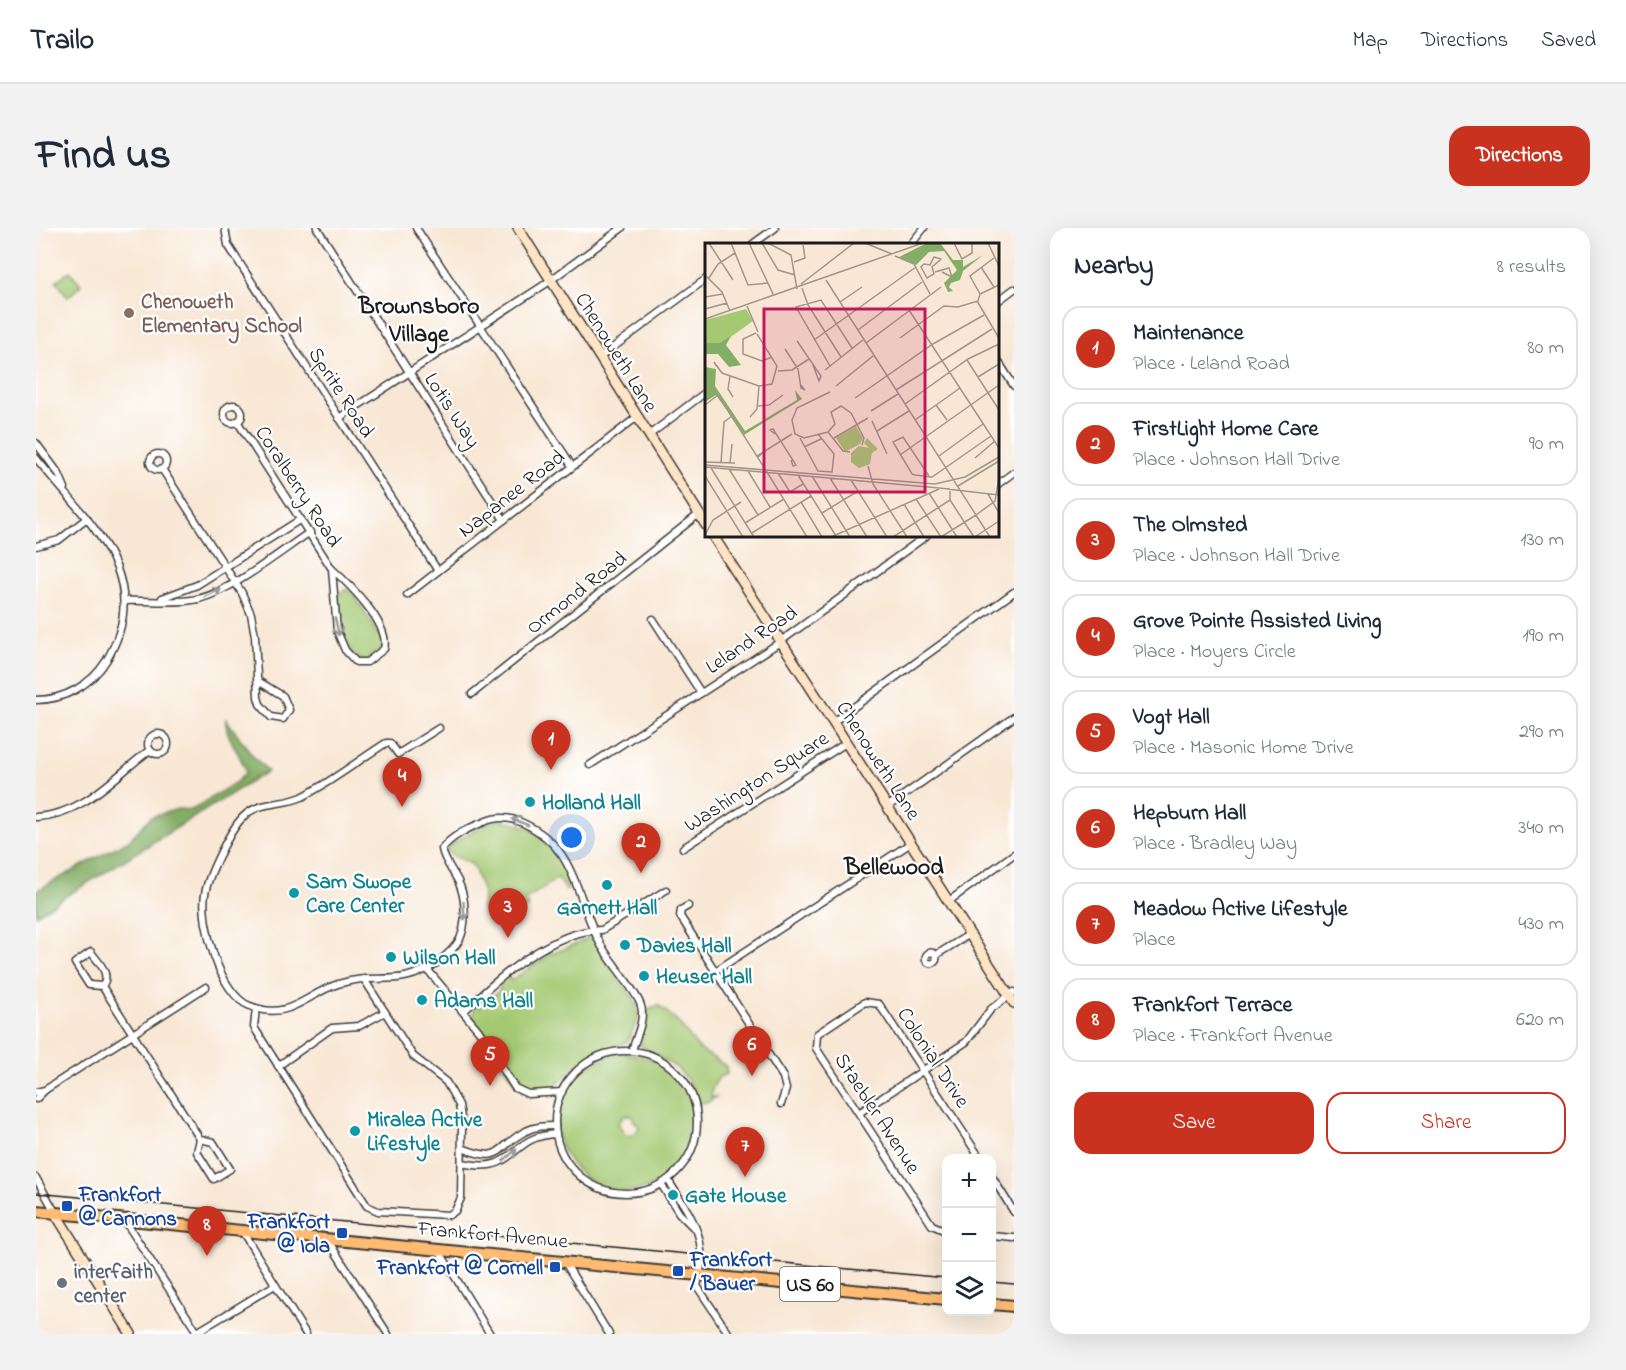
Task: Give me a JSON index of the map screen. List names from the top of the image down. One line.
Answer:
{"streets":{"main road":["Chenoweth Lane","Frankfort Avenue","US 60"],"street":["Sprite Road","Lotis Way","Coralberry Road","Napanee Road","Ormond Road","Leland Road","Washington Square","Colonial Drive","Staebler Avenue"]},"crossings":[["Chenoweth Lane","Napanee Road"],["Chenoweth Lane","Ormond Road"],["Chenoweth Lane","Leland Road"],["Chenoweth Lane","Washington Square"],["Sprite Road","Napanee Road"],["Lotis Way","Napanee Road"],["Colonial Drive","Staebler Avenue"]],"districts":["Brownsboro Village","Bellewood"],"places":{"other":["Chenoweth Elementary School","Holland Hall","Garnett Hall","Sam Swope Care Center","Davies Hall","Wilson Hall","Heuser Hall","Adams Hall","Miralea Active Lifestyle","Gate House","interfaith center"],"transit":["Frankfort @ Cannons","Frankfort @ Iola","Frankfort @ Cornell","Frankfort / Bauer"]},"page":{"header":"Trailo","nav":["Map","Directions","Saved"],"title":"Find us","buttons":["Directions",["Save","Share"]],"heading":["Nearby","8 results"],"list":[{"mark":"1","name":"Maintenance","note":"Place · Leland Road","value":"80 m"},{"mark":"2","name":"FirstLight Home Care","note":"Place · Johnson Hall Drive","value":"90 m"},{"mark":"3","name":"The Olmsted","note":"Place · Johnson Hall Drive","value":"130 m"},{"mark":"4","name":"Grove Pointe Assisted Living","note":"Place · Moyers Circle","value":"190 m"},{"mark":"5","name":"Vogt Hall","note":"Place · Masonic Home Drive","value":"290 m"},{"mark":"6","name":"Hepburn Hall","note":"Place · Bradley Way","value":"340 m"},{"mark":"7","name":"Meadow Active Lifestyle","note":"Place","value":"430 m"},{"mark":"8","name":"Frankfort Terrace","note":"Place · Frankfort Avenue","value":"620 m"}],"pins":["1","4","2","3","6","5","7","8"],"map_buttons":["+","−"]}}
